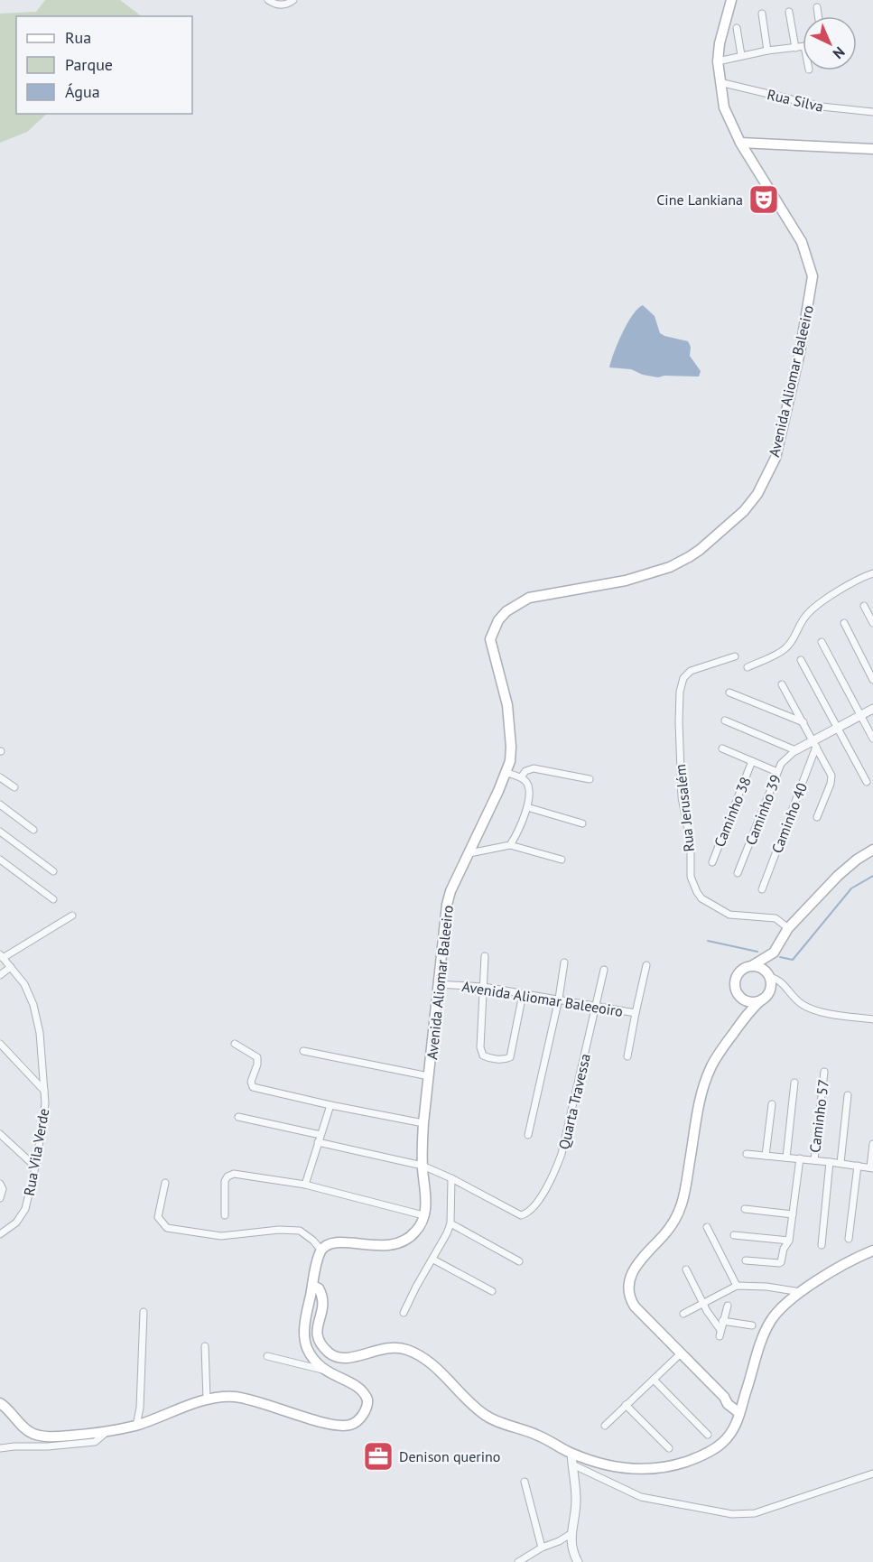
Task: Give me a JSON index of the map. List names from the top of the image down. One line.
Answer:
{"streets":{"main road":["Avenida Aliomar Baleeiro"],"street":["Rua Silva","Rua Jerusalém","Caminho 39","Caminho 38","Caminho 40","Avenida Aliomar Baleeoiro","Quarta Travessa","Caminho 57","Rua Vila Verde"]},"crossings":[["Rua Silva","Avenida Aliomar Baleeiro"],["Avenida Aliomar Baleeiro","Avenida Aliomar Baleeoiro"],["Avenida Aliomar Baleeoiro","Quarta Travessa"]],"places":{"theatre":["Cine Lankiana"],"office":["Denison querino"]},"legend":["Rua","Parque","Água"],"north":"bottom right"}
